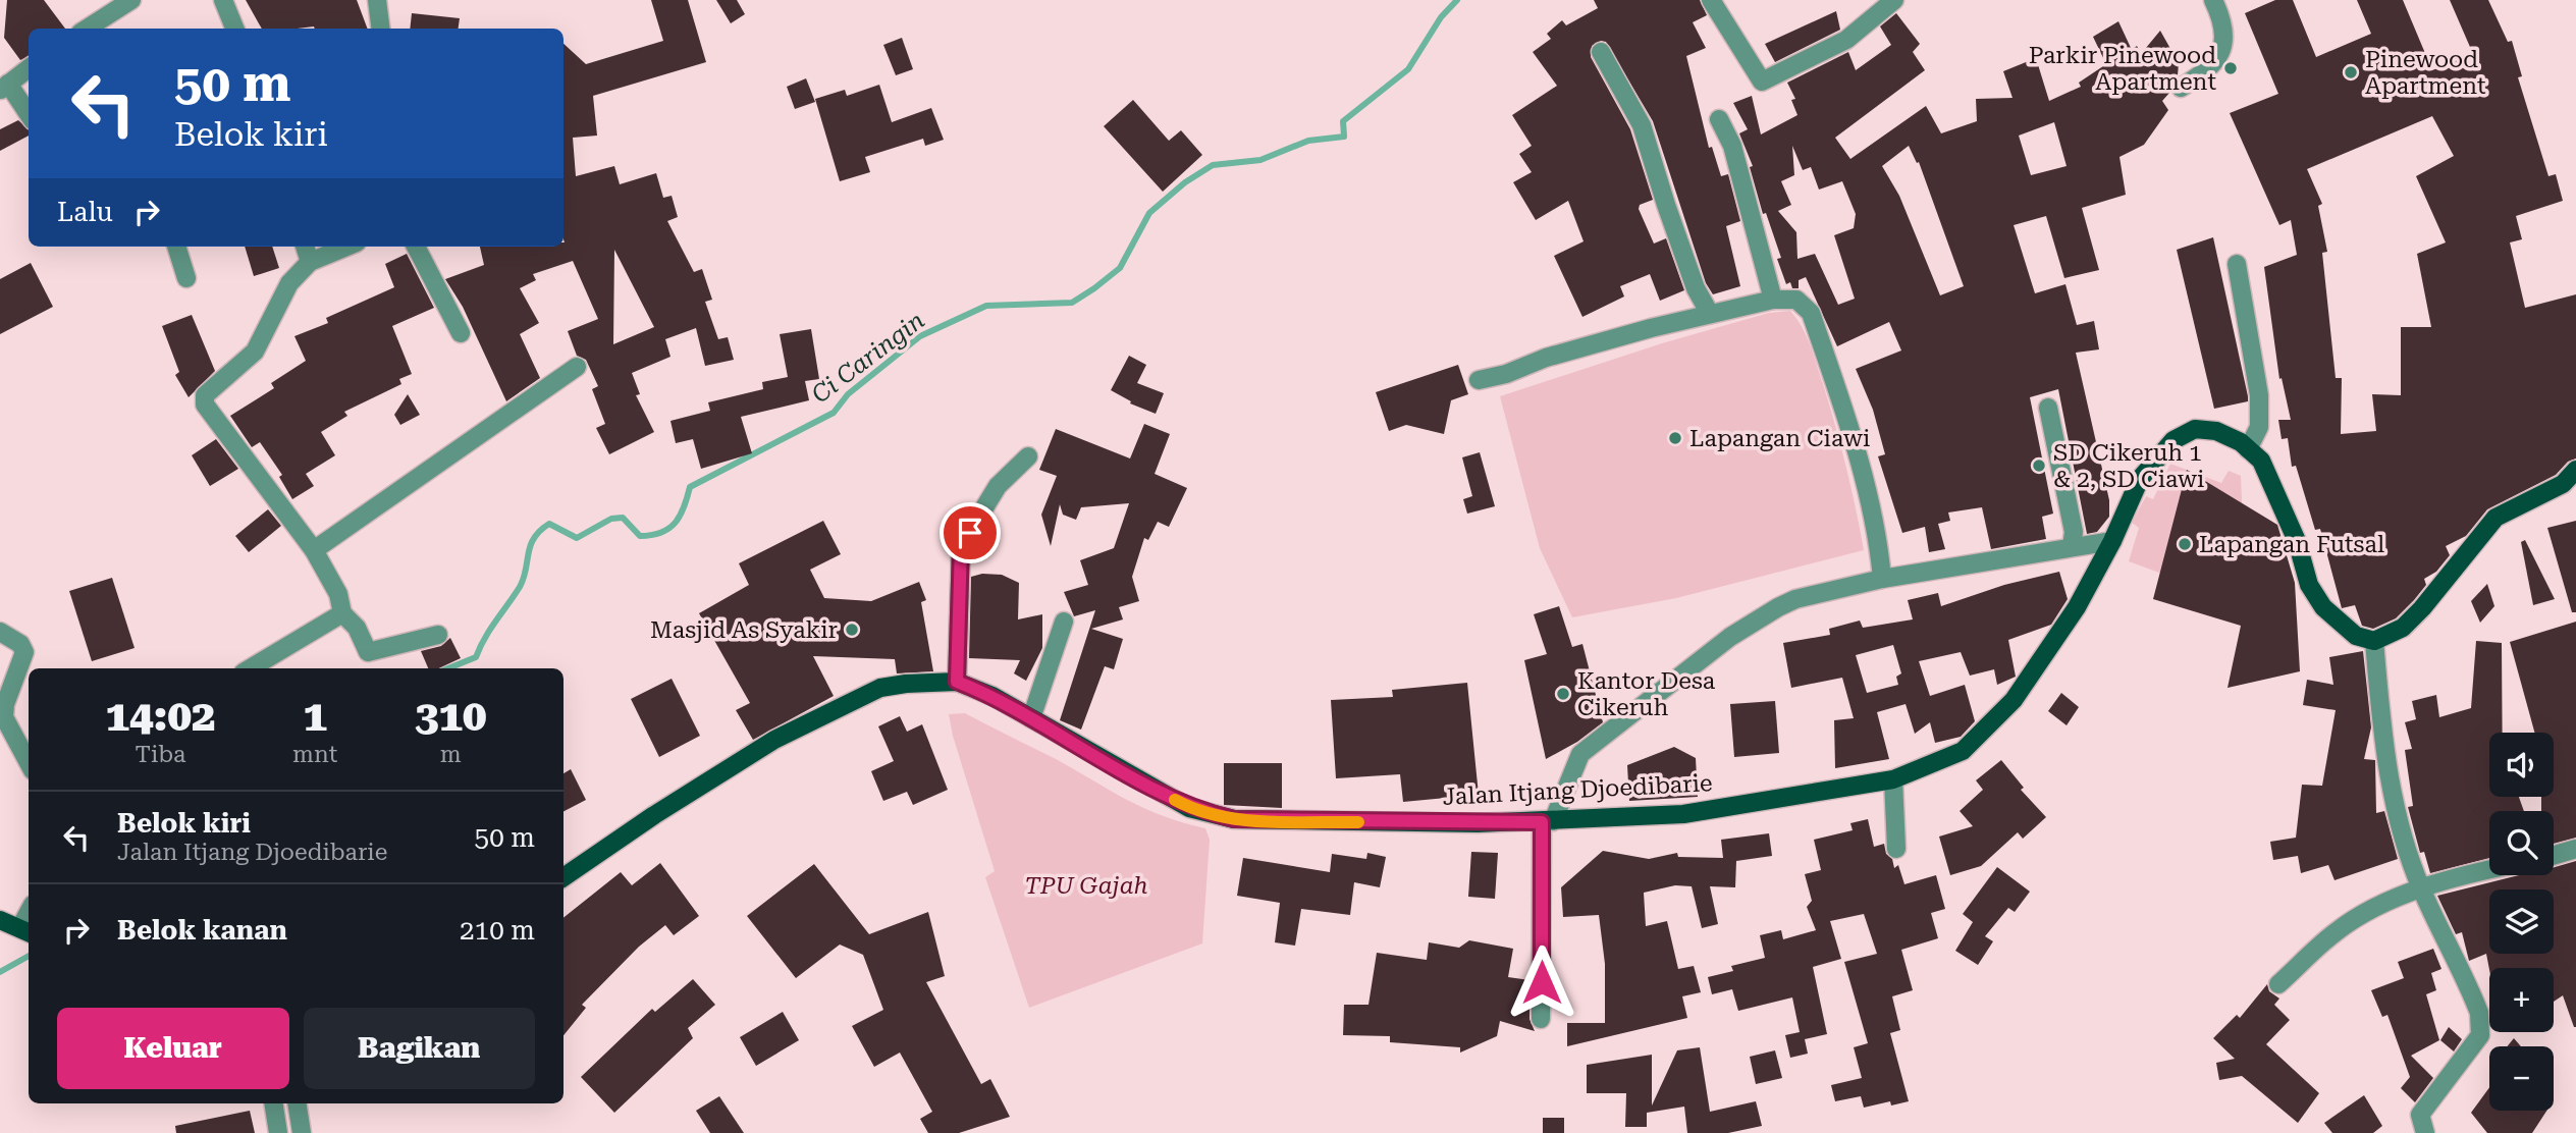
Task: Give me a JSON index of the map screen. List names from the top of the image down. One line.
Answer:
{"streets":{"main road":["Jalan Itjang Djoedibarie"]},"water":["Ci Caringin"],"parks":["TPU Gajah"],"places":["Parkir Pinewood Apartment","Pinewood Apartment","Lapangan Ciawi","SD Cikeruh 1 & 2, SD Ciawi","Lapangan Futsal","Masjid As Syakir","Kantor Desa Cikeruh"],"page":{"turn":["50 m","Belok kiri"],"then":"Lalu","eta":["14:02","Tiba","1","mnt","310","m"],"map_buttons":["+","−"],"list":[{"name":"Belok kiri","note":"Jalan Itjang Djoedibarie","value":"50 m"},{"name":"Belok kanan","value":"210 m"}],"buttons":["Keluar","Bagikan"]}}
